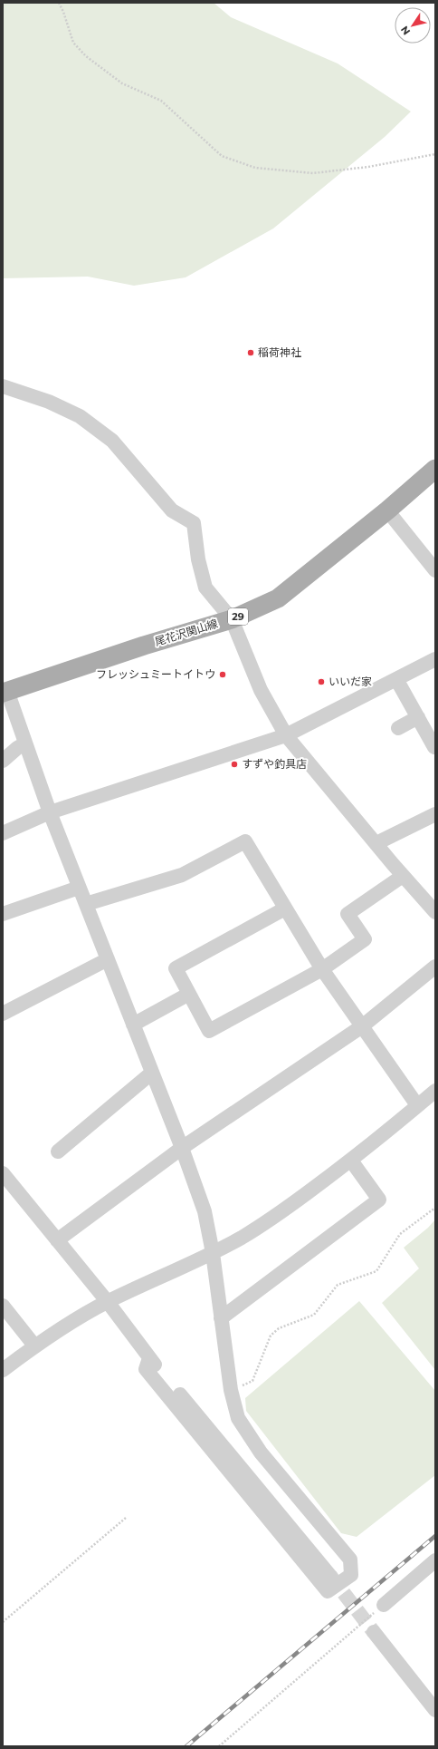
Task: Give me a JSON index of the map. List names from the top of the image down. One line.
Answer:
{"streets":{"main road":["29","尾花沢関山線"]},"places":["稲荷神社","フレッシュミートイトウ","いいだ家","すずや釣具店"],"north":"bottom left"}
